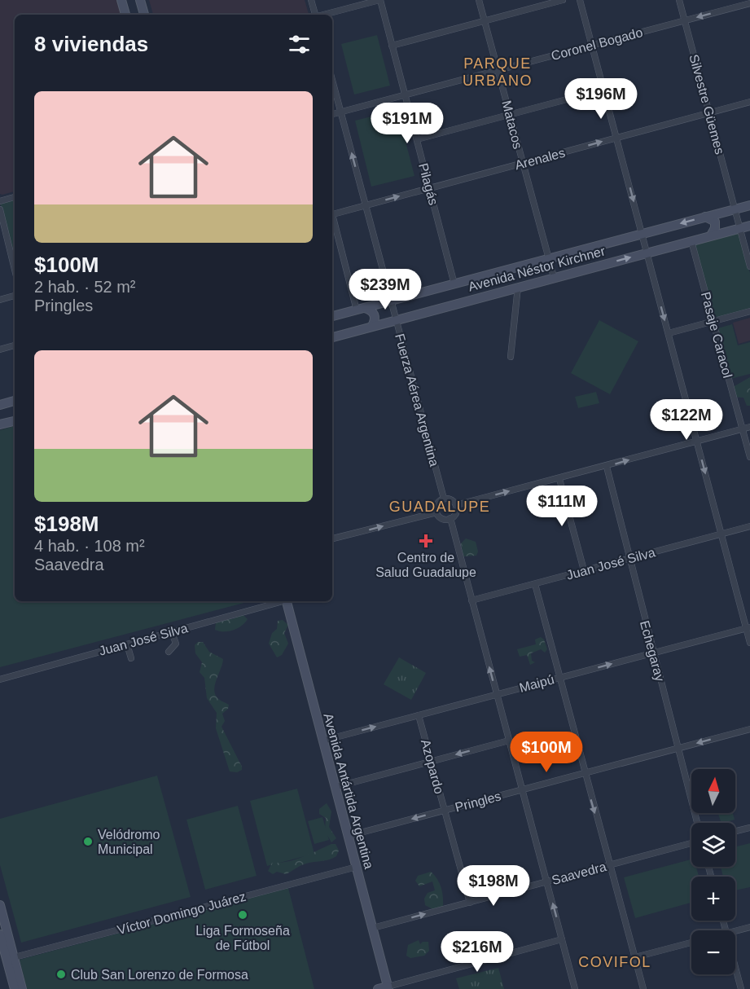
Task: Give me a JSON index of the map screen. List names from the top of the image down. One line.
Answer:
{"streets":{"main road":["Avenida Néstor Kirchner","Avenida Antártida Argentina"],"street":["Coronel Bogado","Silvestre Güemes","Matacos","Arenales","Pilagás","Pasaje Caracol","Fuerza Aérea Argentina","Juan José Silva","Echegaray","Maipú","Azopardo","Pringles","Saavedra","Víctor Domingo Juárez"]},"crossings":[["Coronel Bogado","Silvestre Güemes"],["Coronel Bogado","Matacos"],["Coronel Bogado","Pilagás"],["Coronel Bogado","Fuerza Aérea Argentina"],["Silvestre Güemes","Arenales"],["Silvestre Güemes","Avenida Néstor Kirchner"],["Matacos","Arenales"],["Matacos","Avenida Néstor Kirchner"],["Arenales","Pilagás"],["Arenales","Fuerza Aérea Argentina"],["Pilagás","Avenida Néstor Kirchner"],["Avenida Néstor Kirchner","Pasaje Caracol"],["Avenida Néstor Kirchner","Fuerza Aérea Argentina"],["Juan José Silva","Echegaray"],["Echegaray","Maipú"],["Echegaray","Pringles"],["Maipú","Azopardo"],["Maipú","Avenida Antártida Argentina"],["Azopardo","Pringles"],["Azopardo","Saavedra"],["Avenida Antártida Argentina","Pringles"],["Avenida Antártida Argentina","Saavedra"],["Avenida Antártida Argentina","Víctor Domingo Juárez"]],"one_way":["Arenales","Pringles"],"districts":["PARQUE URBANO","GUADALUPE","COVIFOL"],"places":{"health":["Centro de Salud Guadalupe"],"other":["Velódromo Municipal","Liga Formoseña de Fútbol","Club San Lorenzo de Formosa"]},"north":"top","page":{"heading":"8 viviendas","list":[{"name":"$100M","note":"2 hab. · 52 m² · Pringles"},{"name":"$198M","note":"4 hab. · 108 m² · Saavedra"}],"price":["$196M","$191M","$239M","$122M","$111M","$100M","$198M","$216M"],"map_buttons":["+","−"]}}
